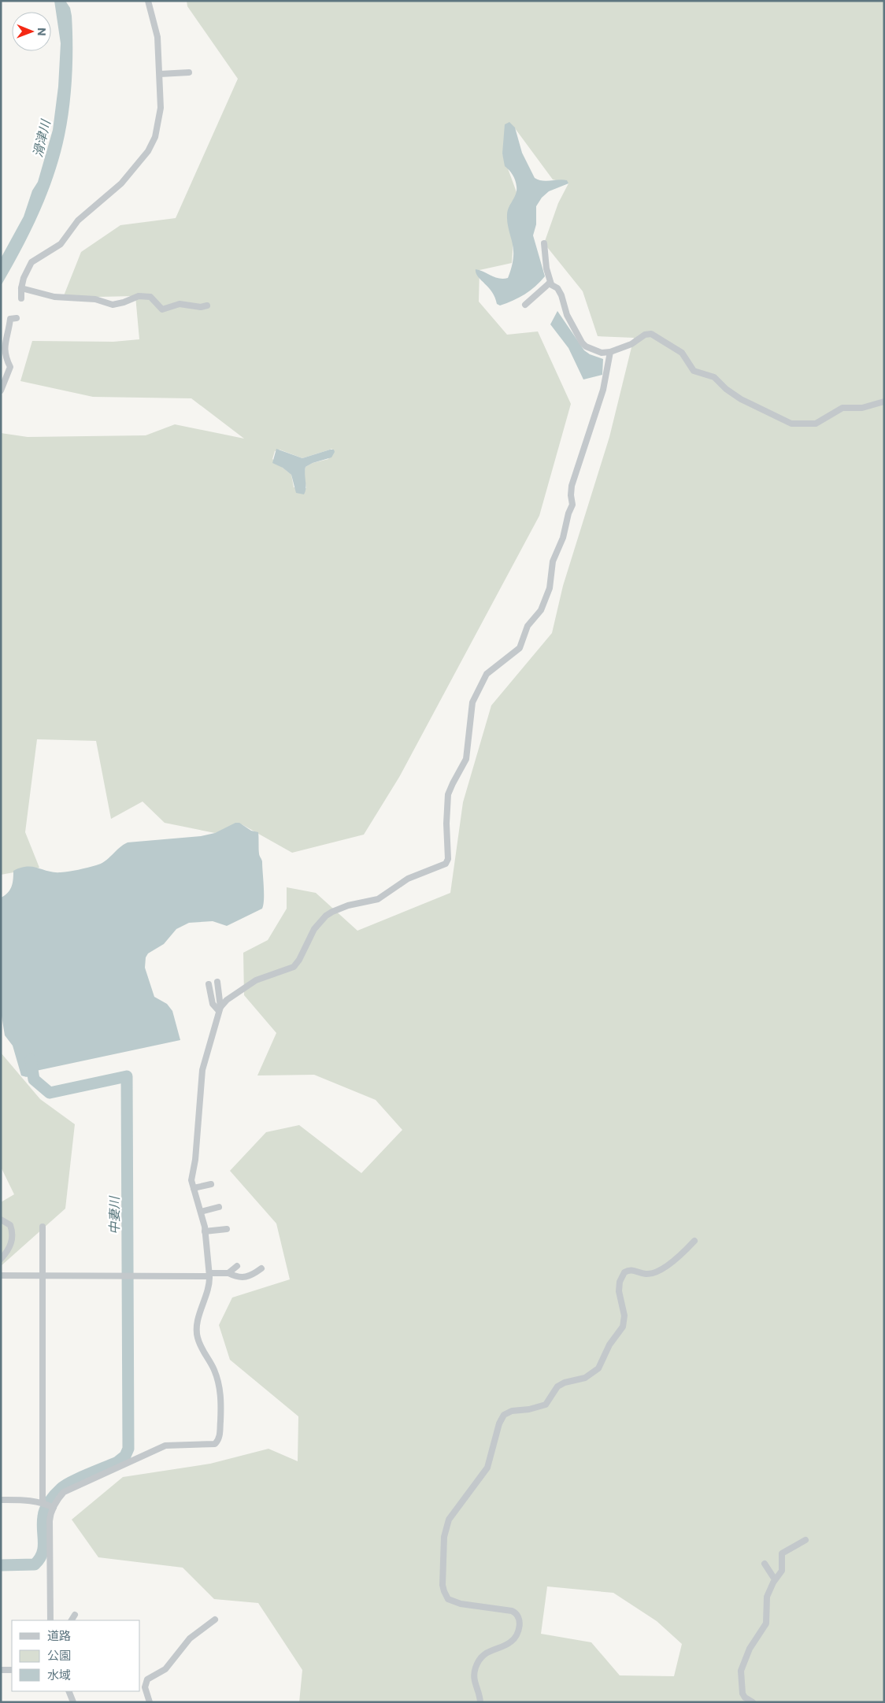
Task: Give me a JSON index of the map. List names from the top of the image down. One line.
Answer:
{"water":["滑津川","中妻川"],"legend":["道路","公園","水域"],"north":"right"}
